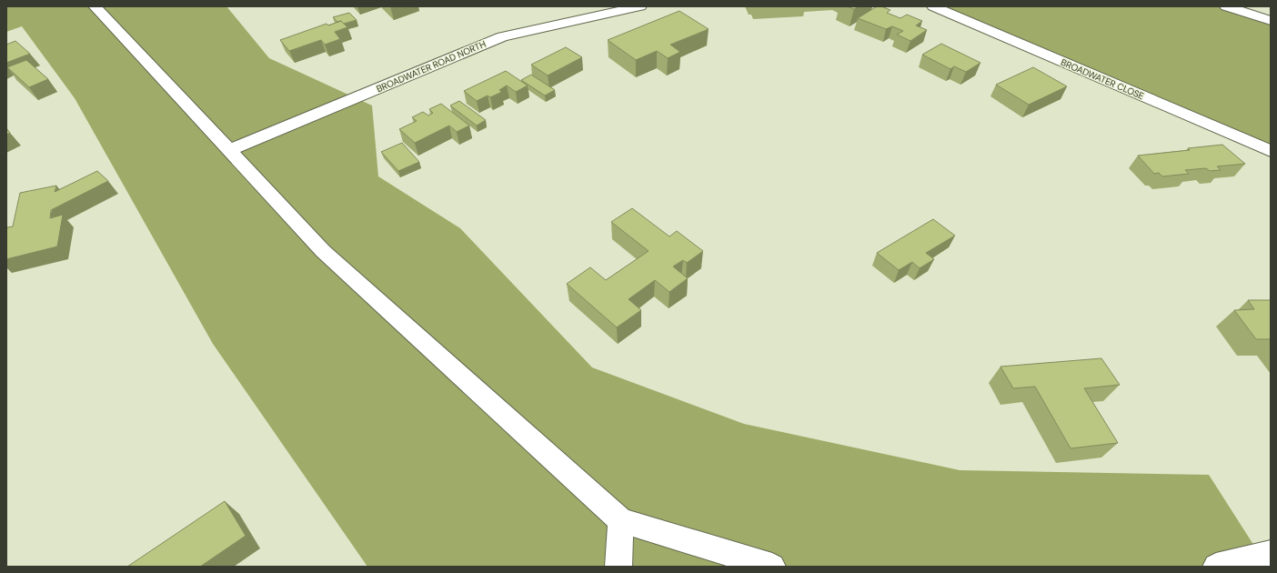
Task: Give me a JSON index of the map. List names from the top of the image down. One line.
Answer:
{"streets":{"street":["BROADWATER ROAD NORTH","BROADWATER CLOSE"]}}
